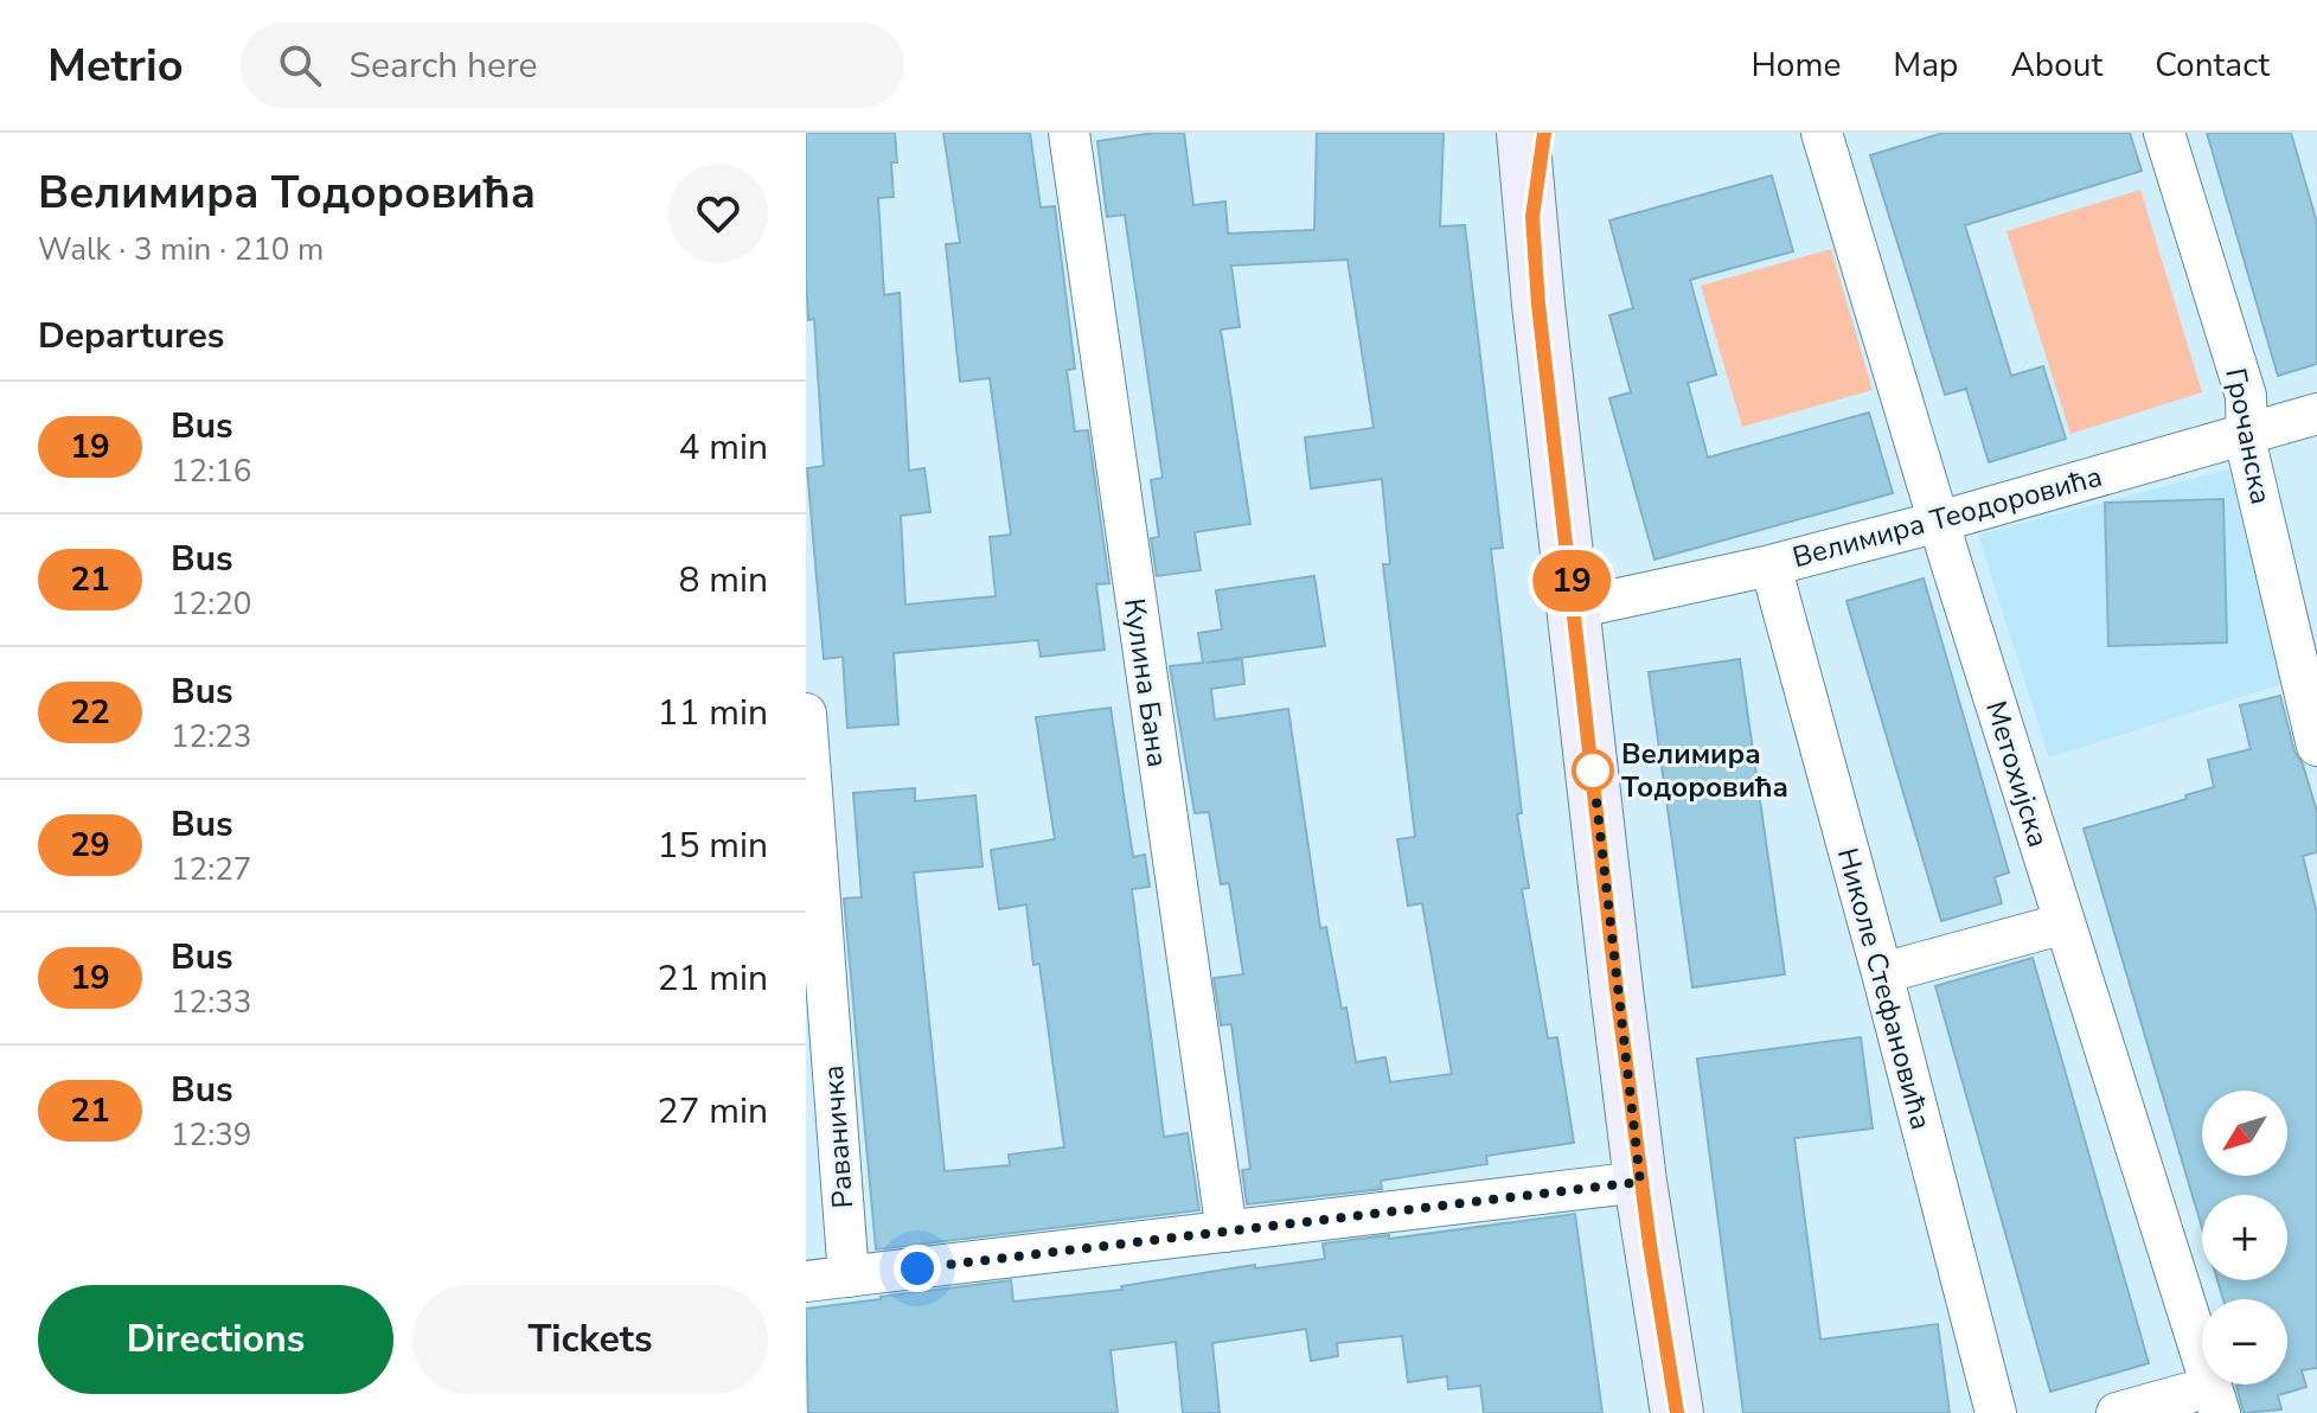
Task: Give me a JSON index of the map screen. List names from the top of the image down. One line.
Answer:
{"streets":{"street":["Грочанска","Велимира Теодоровића","Кулина Бана","Метохијска","Николе Стефановића","Раваничка"]},"crossings":[["Грочанска","Велимира Теодоровића"],["Велимира Теодоровића","Метохијска"],["Велимира Теодоровића","Николе Стефановића"]],"places":["Велимира Тодоровића"],"lines":["bus line 19"],"north":"bottom left","page":{"header":"Metrio","search":"Search here","nav":["Home","Map","About","Contact"],"heading":[["Велимира Тодоровића","Walk · 3 min · 210 m"],"Departures"],"on_map":"19","list":[{"mark":"19","name":"Bus","note":"12:16","value":"4 min"},{"mark":"21","name":"Bus","note":"12:20","value":"8 min"},{"mark":"22","name":"Bus","note":"12:23","value":"11 min"},{"mark":"29","name":"Bus","note":"12:27","value":"15 min"},{"mark":"19","name":"Bus","note":"12:33","value":"21 min"},{"mark":"21","name":"Bus","note":"12:39","value":"27 min"}],"map_buttons":["+","−"],"buttons":["Directions","Tickets"]}}
